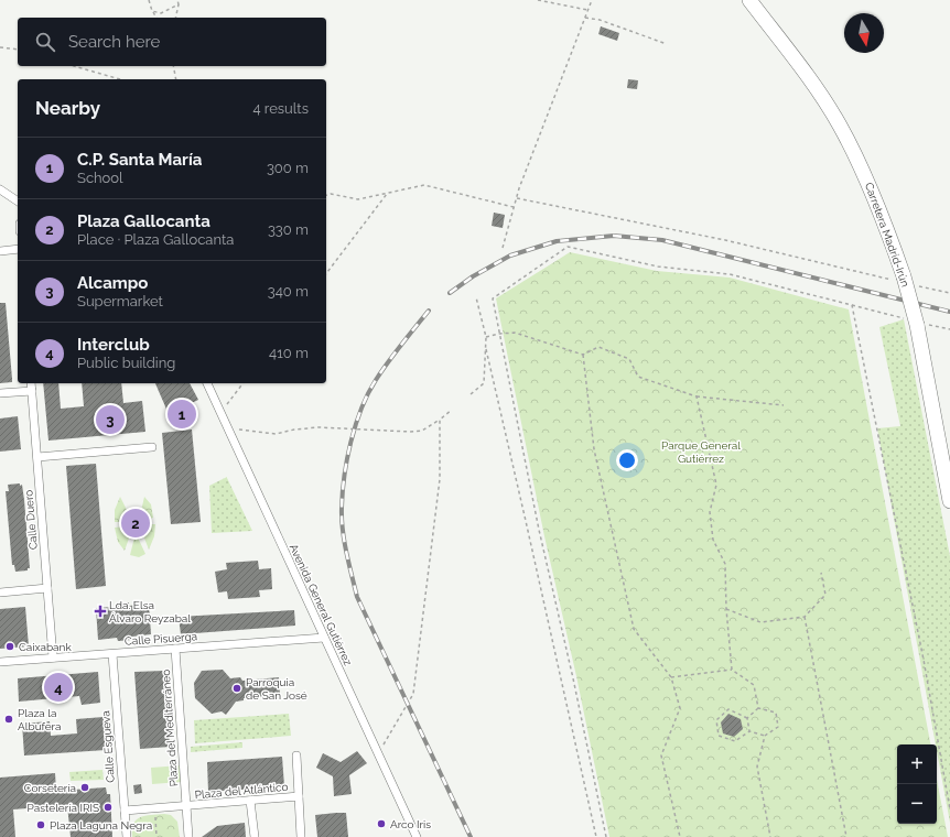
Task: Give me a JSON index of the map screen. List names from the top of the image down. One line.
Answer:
{"streets":{"highway":["Carretera Madrid-Irún"],"street":["Calle Duero","Avenida General Gutiérrez","Calle Pisuerga","Plaza del Mediterráneo","Calle Esgueva","Plaza del Atlántico"]},"crossings":[["Calle Duero","Calle Pisuerga"],["Avenida General Gutiérrez","Calle Pisuerga"],["Calle Pisuerga","Plaza del Mediterráneo"],["Calle Pisuerga","Calle Esgueva"],["Plaza del Mediterráneo","Plaza del Atlántico"]],"parks":["Parque General Gutiérrez"],"places":{"health":["Lda. Elsa Álvaro Reyzabal"],"other":["Caixabank","Parroquia de San José","Plaza la Albufera","Corsetería","Pastelería IRIS","Arco Iris","Plaza Laguna Negra"]},"north":"bottom","page":{"search":"Search here","heading":["Nearby","4 results"],"list":[{"mark":"1","name":"C.P. Santa María","note":"School","value":"300 m"},{"mark":"2","name":"Plaza Gallocanta","note":"Place · Plaza Gallocanta","value":"330 m"},{"mark":"3","name":"Alcampo","note":"Supermarket","value":"340 m"},{"mark":"4","name":"Interclub","note":"Public building","value":"410 m"}],"pins":["1","3","2","4"],"map_buttons":["+","−"]}}
